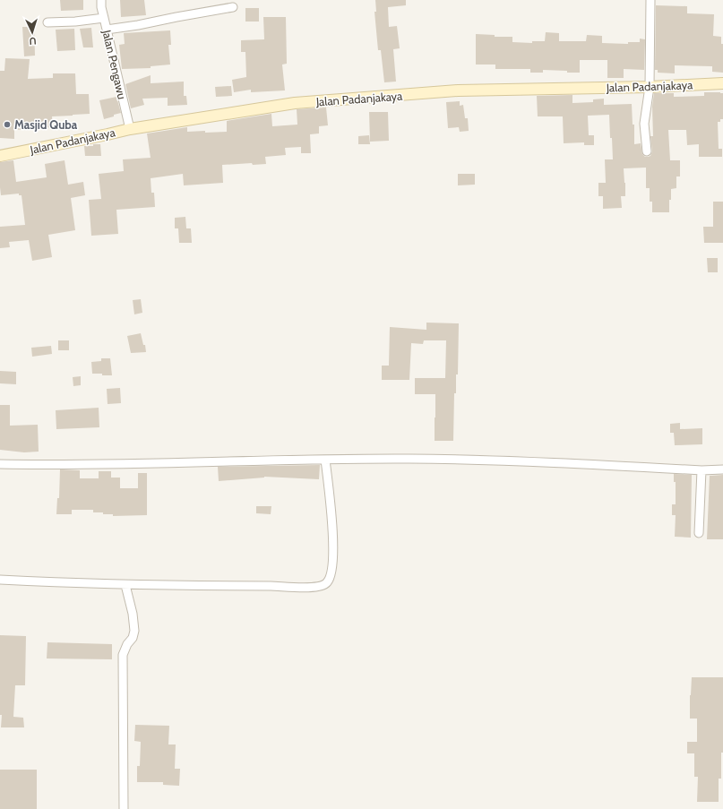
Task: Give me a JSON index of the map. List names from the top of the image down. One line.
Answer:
{"streets":{"street":["Jalan Pengawu","Jalan Padanjakaya"]},"crossings":[["Jalan Pengawu","Jalan Padanjakaya"]],"places":["Masjid Quba"],"north":"bottom"}
